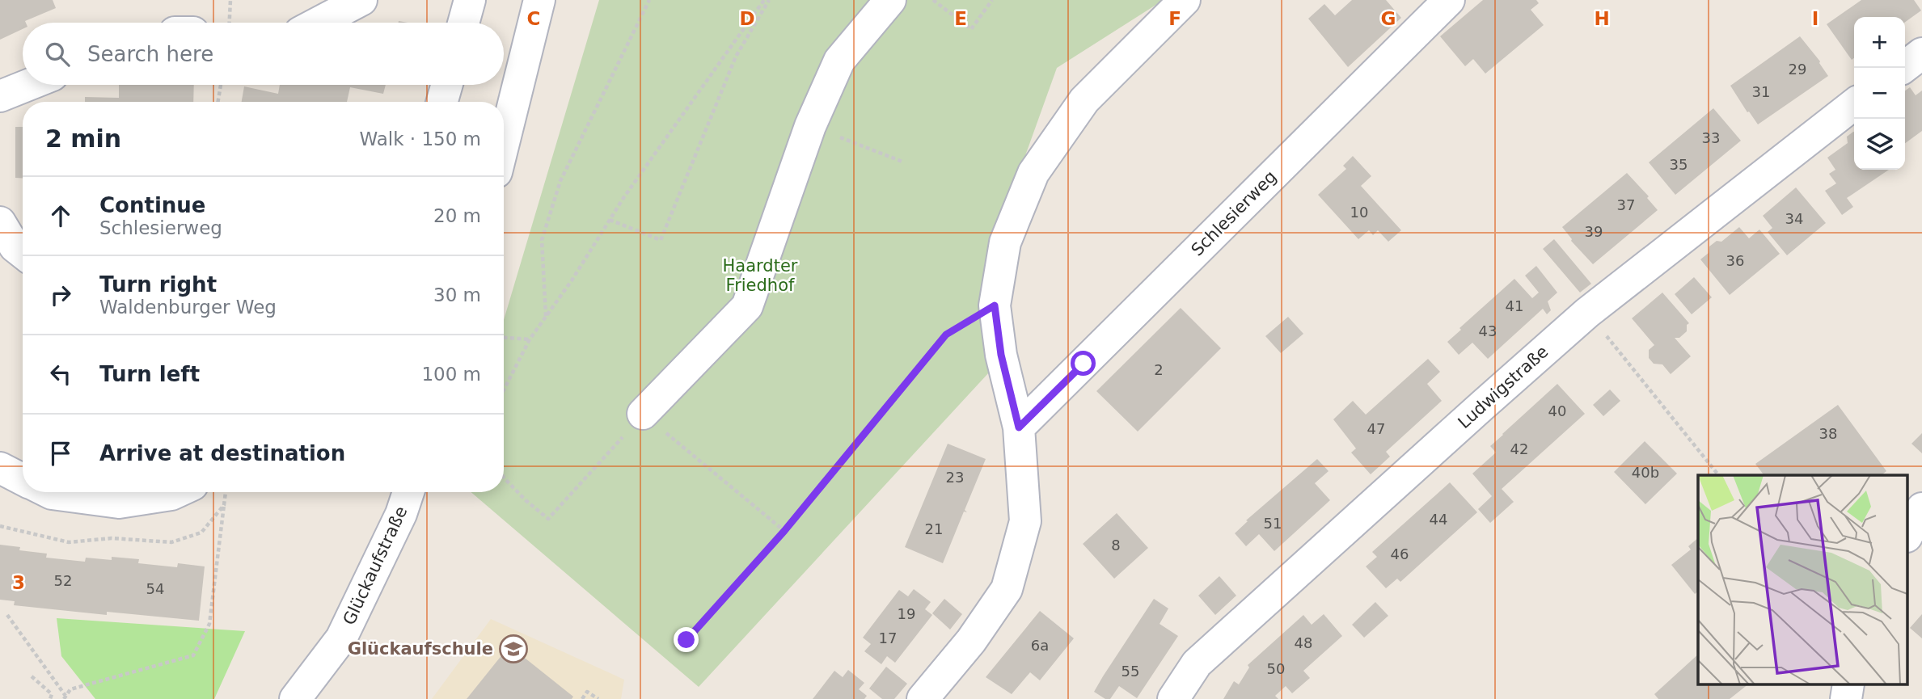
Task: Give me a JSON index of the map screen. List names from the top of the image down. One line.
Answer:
{"streets":{"street":["Schlesierweg","Ludwigstraße","Glückaufstraße"]},"parks":["Haardter Friedhof"],"places":{"school or university":["Glückaufschule"]},"house_numbers":["29","31","33","35","37","10","34","39","36","41","43","2","40","47","38","42","40b","23","44","51","21","8","46","52","54","19","17","48","6a","50","55"],"page":{"map_buttons":["+","−"],"search":"Search here","heading":["2 min","Walk · 150 m"],"list":[["Continue","Schlesierweg","20 m"],["Turn right","Waldenburger Weg","30 m"],["Turn left","100 m"],"Arrive at destination"]},"grid":{"columns":["C","D","E","F","G","H","I"],"rows":["3"]}}
